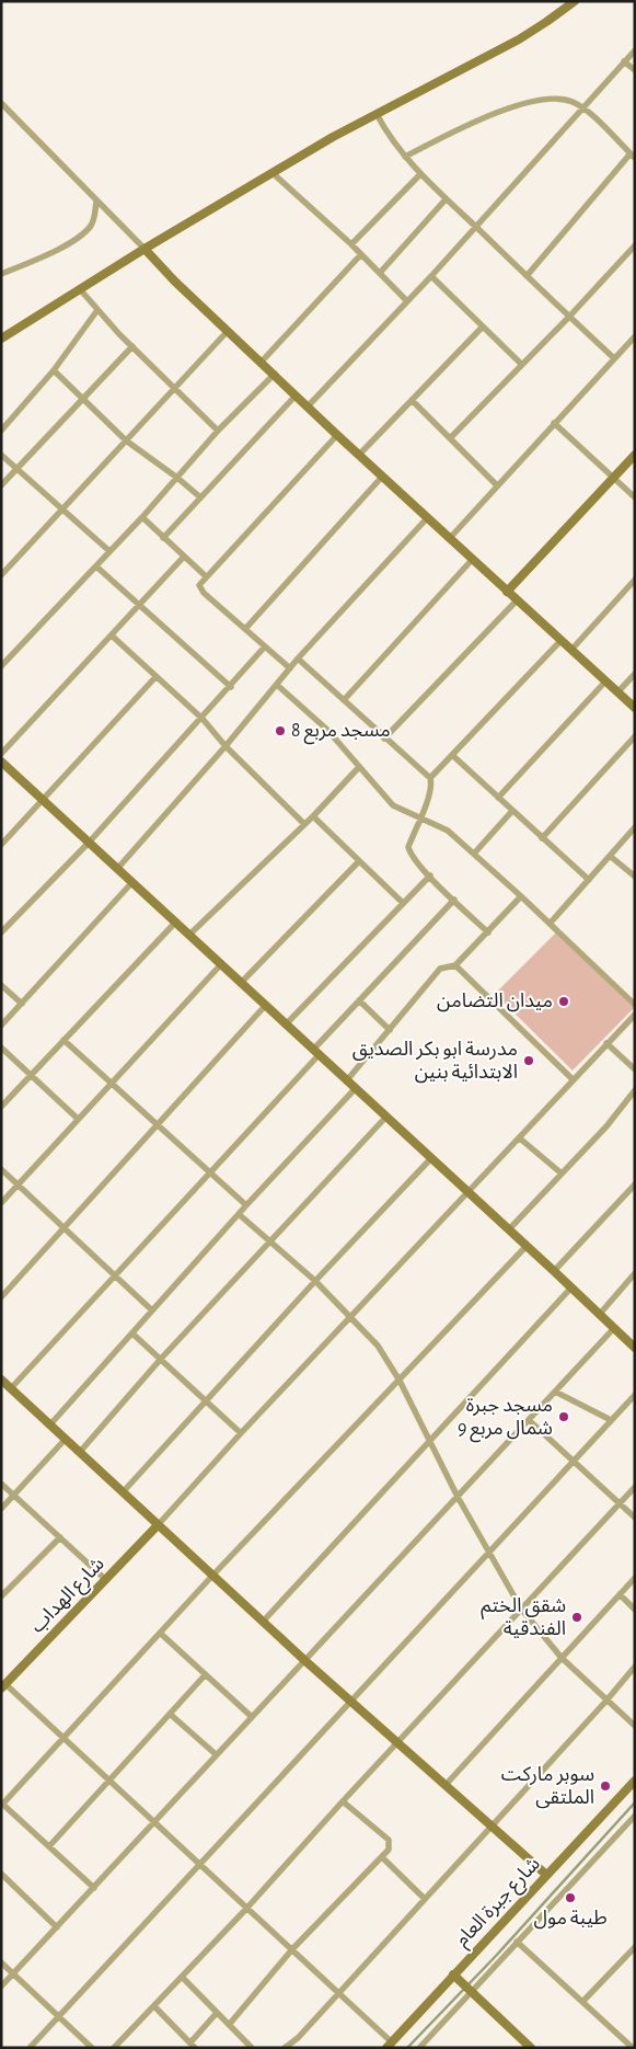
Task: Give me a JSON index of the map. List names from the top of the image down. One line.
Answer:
{"streets":{"street":["شارع الهداب","شارع جبرة العام"]},"places":["مسجد مربع 8","ميدان التضامن","مدرسة ابو بكر الصديق الابتدائية بنين","مسجد جبرة شمال مربع 9","شقق الختم الفندقية","سوبر ماركت الملتقى","طيبة مول"]}
